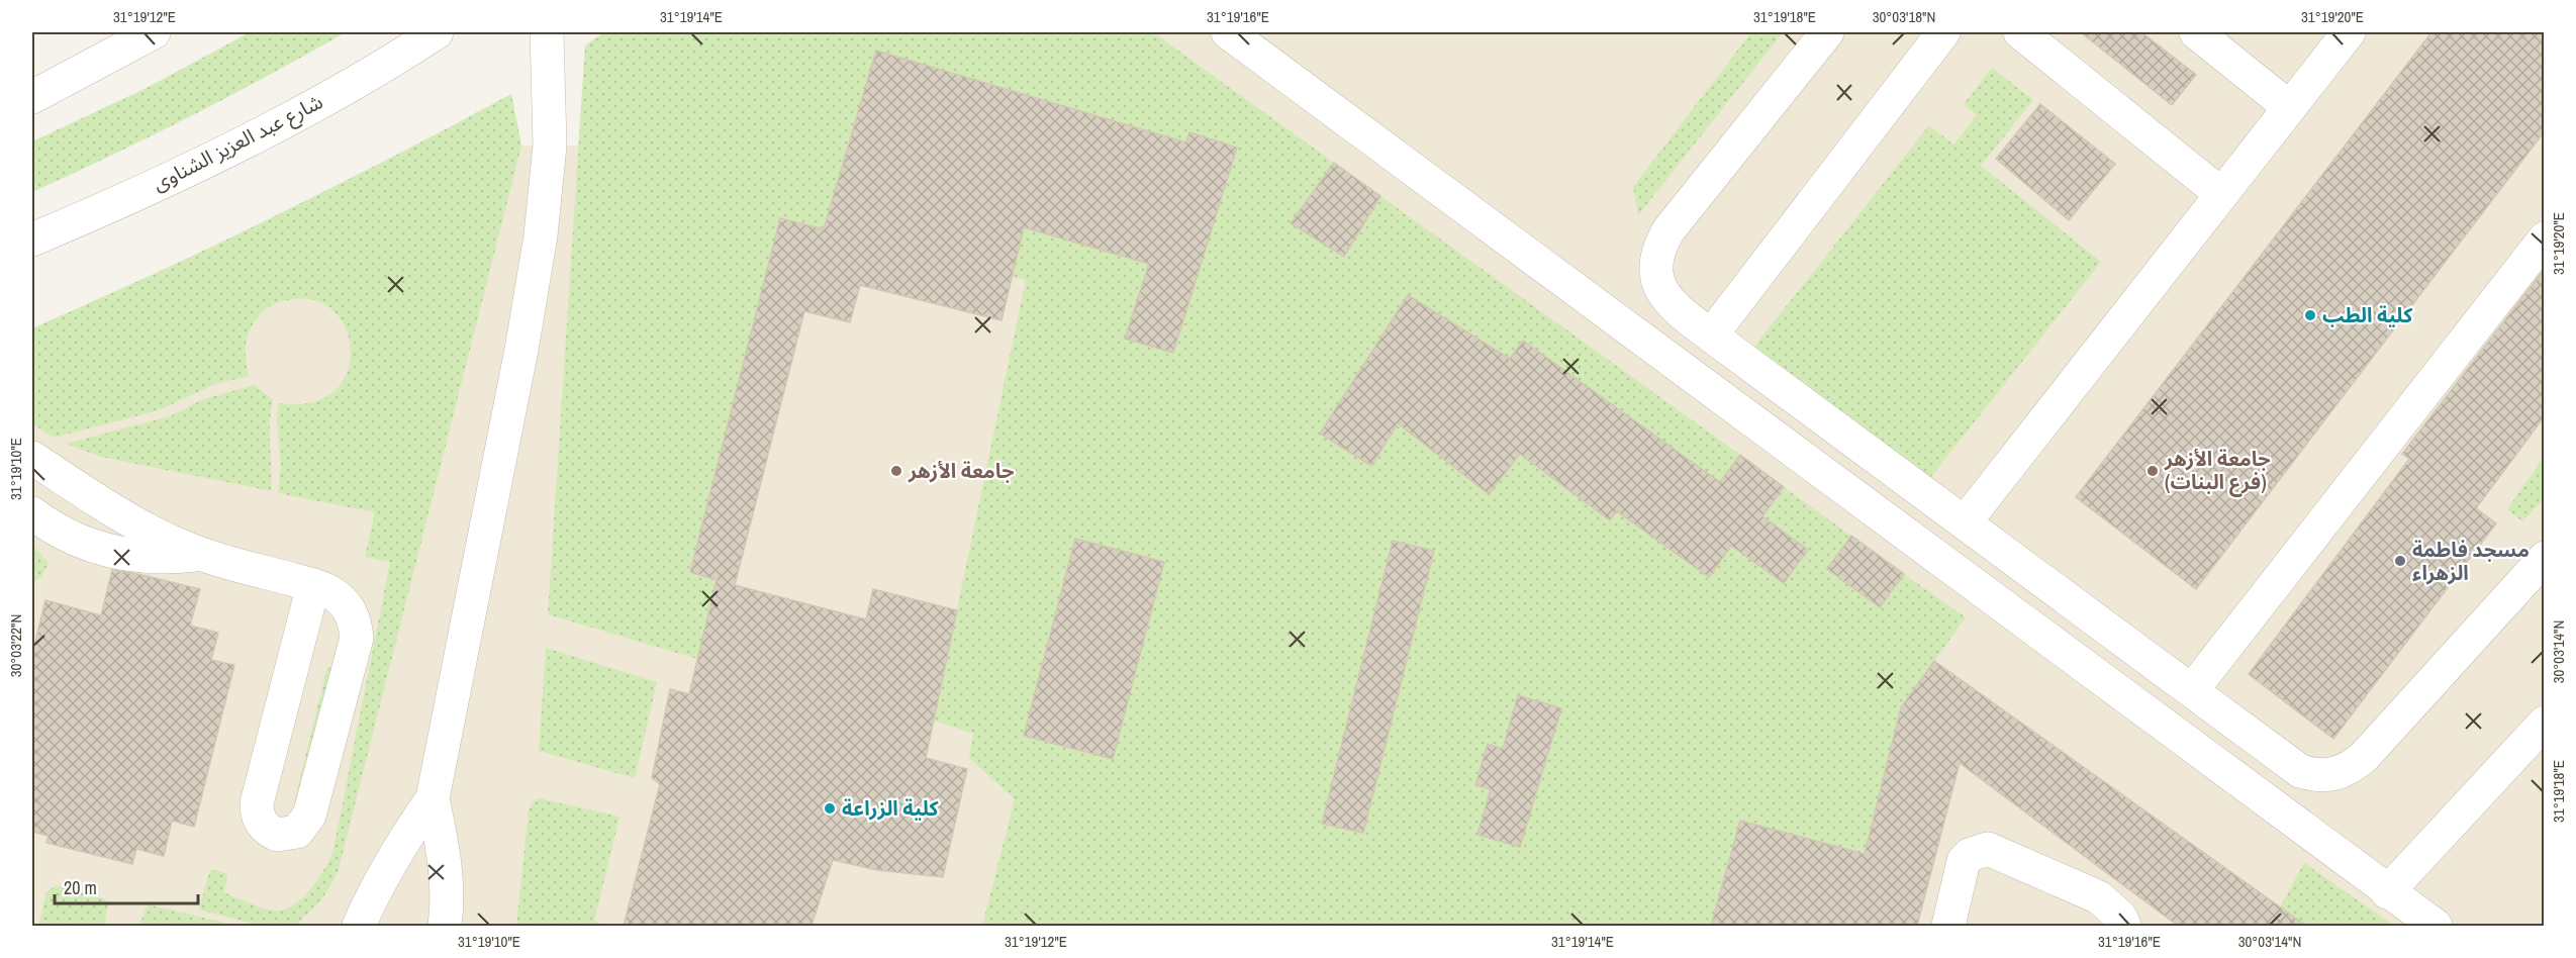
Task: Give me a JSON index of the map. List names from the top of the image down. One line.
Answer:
{"streets":{"street":["شارع عبد العزيز الشناوى"]},"places":["كلية الطب","جامعة الأزهر","جامعة الأزهر (فرع البنات)","مسجد فاطمة الزهراء","كلية الزراعة"],"scale_bar":"20 m","coordinates":["31°19'12\"E","31°19'14\"E","31°19'16\"E","31°19'18\"E","30°03'18\"N","31°19'20\"E","31°19'10\"E","30°03'22\"N","30°03'14\"N"]}
